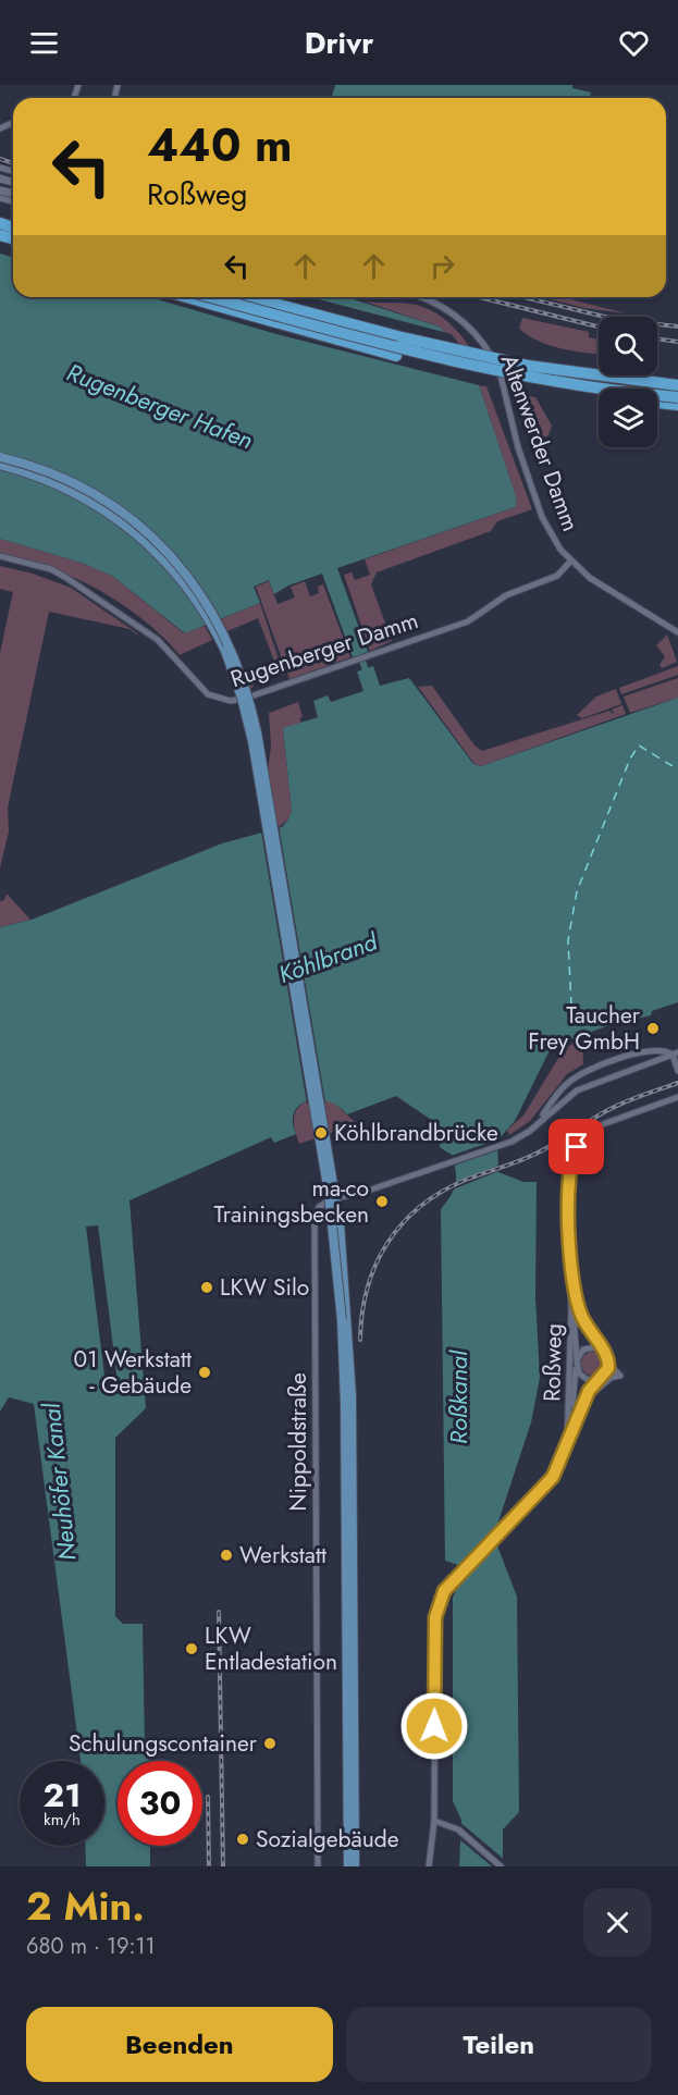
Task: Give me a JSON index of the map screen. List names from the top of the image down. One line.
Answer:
{"streets":{"street":["Altenwerder Damm","Rugenberger Damm","Roßweg","Nippoldstraße"]},"crossings":[["Altenwerder Damm","Rugenberger Damm"]],"water":["Rugenberger Hafen","Köhlbrand","Roßkanal","Neuhöfer Kanal"],"places":["Taucher Frey GmbH","Köhlbrandbrücke","ma-co Trainingsbecken","LKW Silo","01 Werkstatt - Gebäude","Werkstatt","LKW Entladestation","Schulungscontainer","Sozialgebäude"],"page":{"header":"Drivr","turn":["440 m","Roßweg"],"speed":"21 km/h","limit":"30","heading":["2 Min.","680 m · 19:11"],"buttons":["Beenden","Teilen"]}}
